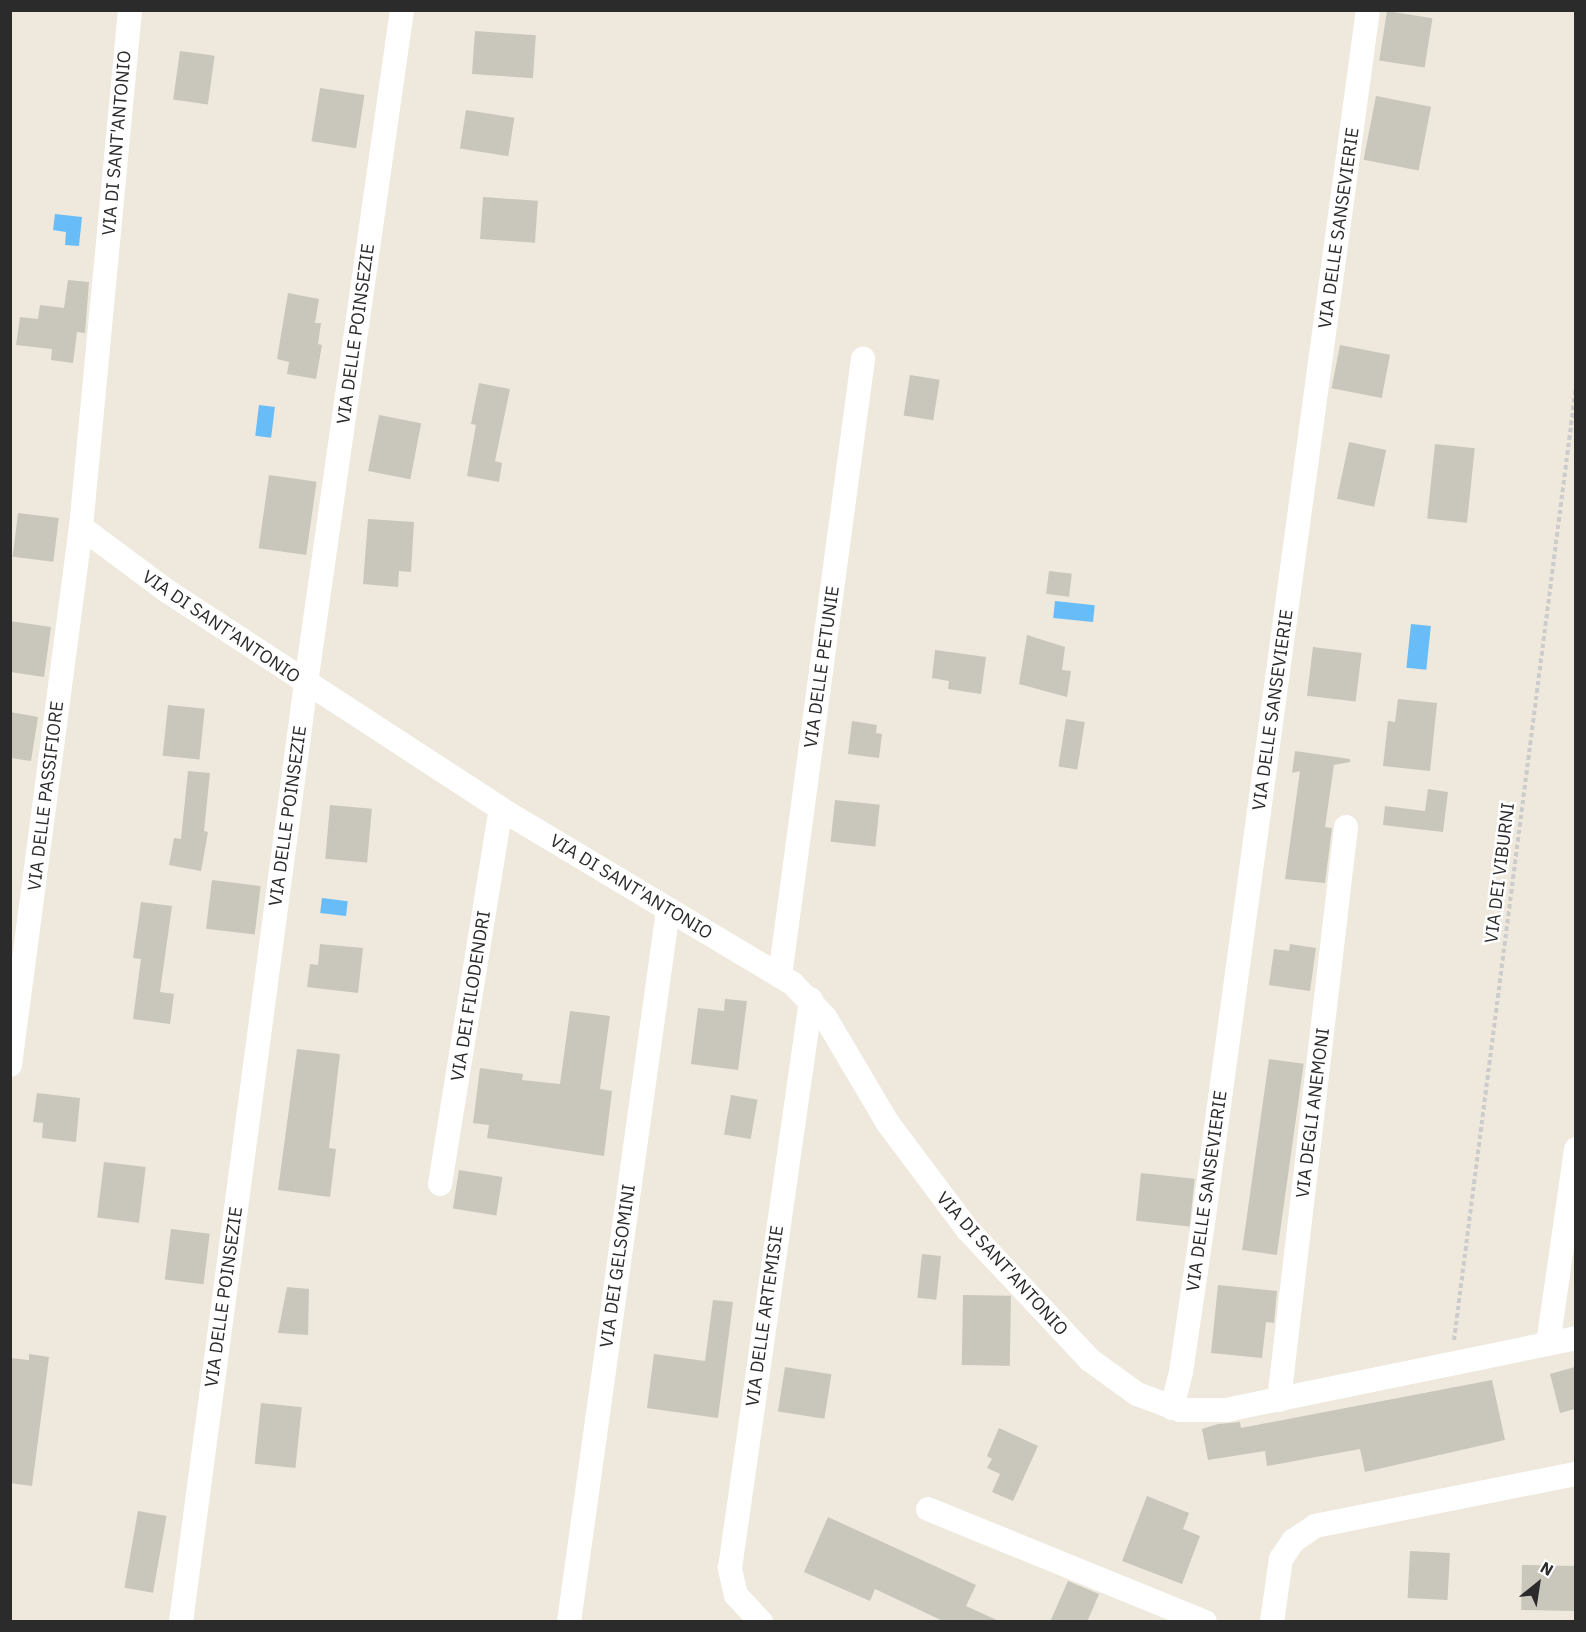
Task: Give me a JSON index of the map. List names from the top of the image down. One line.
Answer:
{"streets":{"street":["VIA DI SANT'ANTONIO","VIA DELLE SANSEVIERIE","VIA DELLE POINSEZIE","VIA DELLE PETUNIE","VIA DELLE PASSIFIORE","VIA DEI FILODENDRI","VIA DEGLI ANEMONI","VIA DEI GELSOMINI","VIA DELLE ARTEMISIE"],"path":["VIA DEI VIBURNI"]},"crossings":[["VIA DI SANT'ANTONIO","VIA DELLE SANSEVIERIE"],["VIA DI SANT'ANTONIO","VIA DELLE POINSEZIE"],["VIA DI SANT'ANTONIO","VIA DELLE PETUNIE"],["VIA DI SANT'ANTONIO","VIA DELLE PASSIFIORE"],["VIA DI SANT'ANTONIO","VIA DEI VIBURNI"],["VIA DI SANT'ANTONIO","VIA DEI FILODENDRI"],["VIA DI SANT'ANTONIO","VIA DEGLI ANEMONI"],["VIA DI SANT'ANTONIO","VIA DEI GELSOMINI"],["VIA DI SANT'ANTONIO","VIA DELLE ARTEMISIE"]],"north":"top right"}
